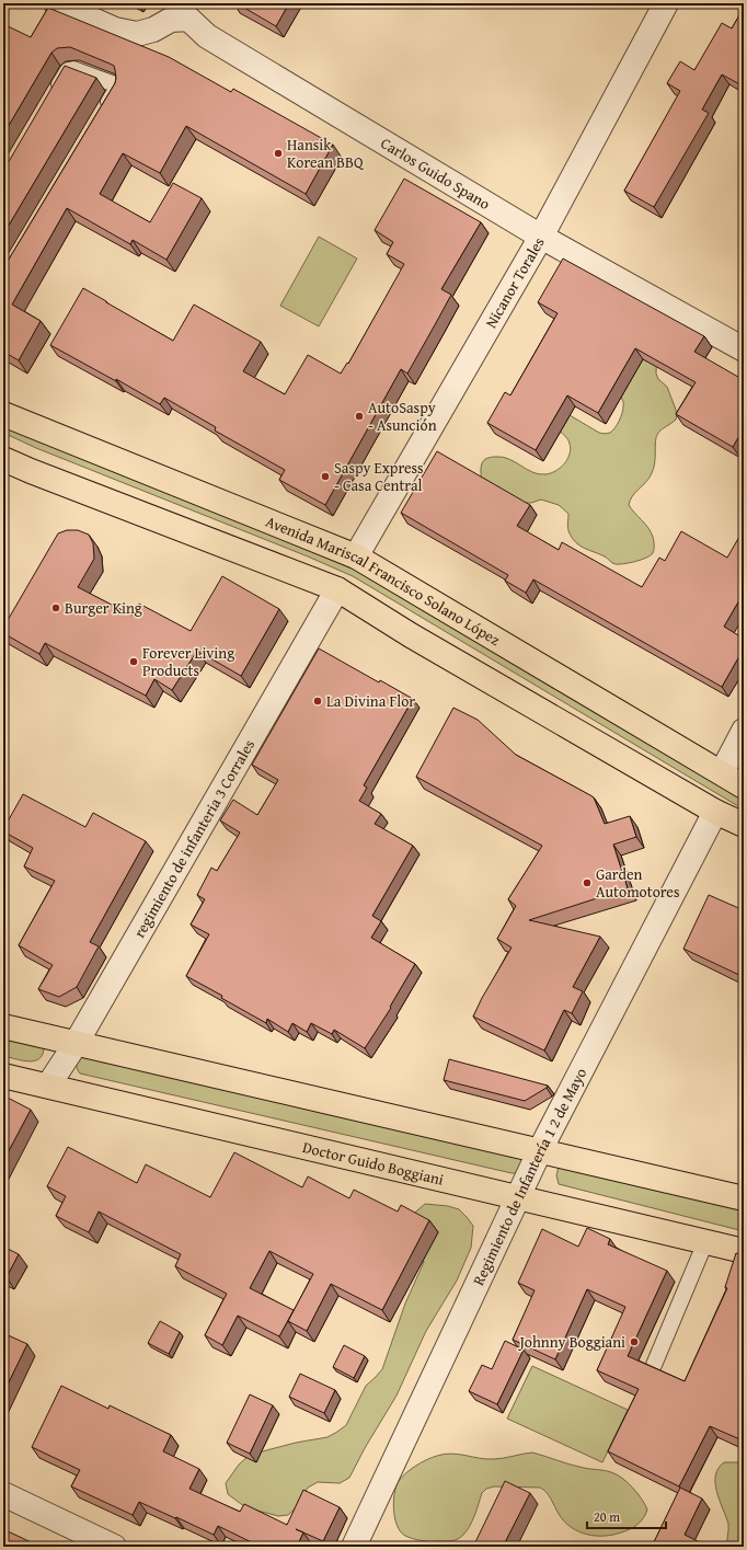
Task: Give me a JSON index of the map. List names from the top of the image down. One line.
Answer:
{"streets":{"main road":["Avenida Mariscal Francisco Solano López","Doctor Guido Boggiani"],"street":["Carlos Guido Spano","Nicanor Torales","regimiento de infanteria 3 Corrales","Regimiento de Infantería 1 2 de Mayo"]},"crossings":[["Carlos Guido Spano","Nicanor Torales"],["Nicanor Torales","Avenida Mariscal Francisco Solano López"],["Avenida Mariscal Francisco Solano López","regimiento de infanteria 3 Corrales"],["Avenida Mariscal Francisco Solano López","Regimiento de Infantería 1 2 de Mayo"],["regimiento de infanteria 3 Corrales","Doctor Guido Boggiani"],["Doctor Guido Boggiani","Regimiento de Infantería 1 2 de Mayo"]],"places":["Hansik Korean BBQ","AutoSaspy - Asunción","Saspy Express - Casa Central","Burger King","Forever Living Products","La Divina Flor","Garden Automotores","Johnny Boggiani"],"scale_bar":"20 m"}
